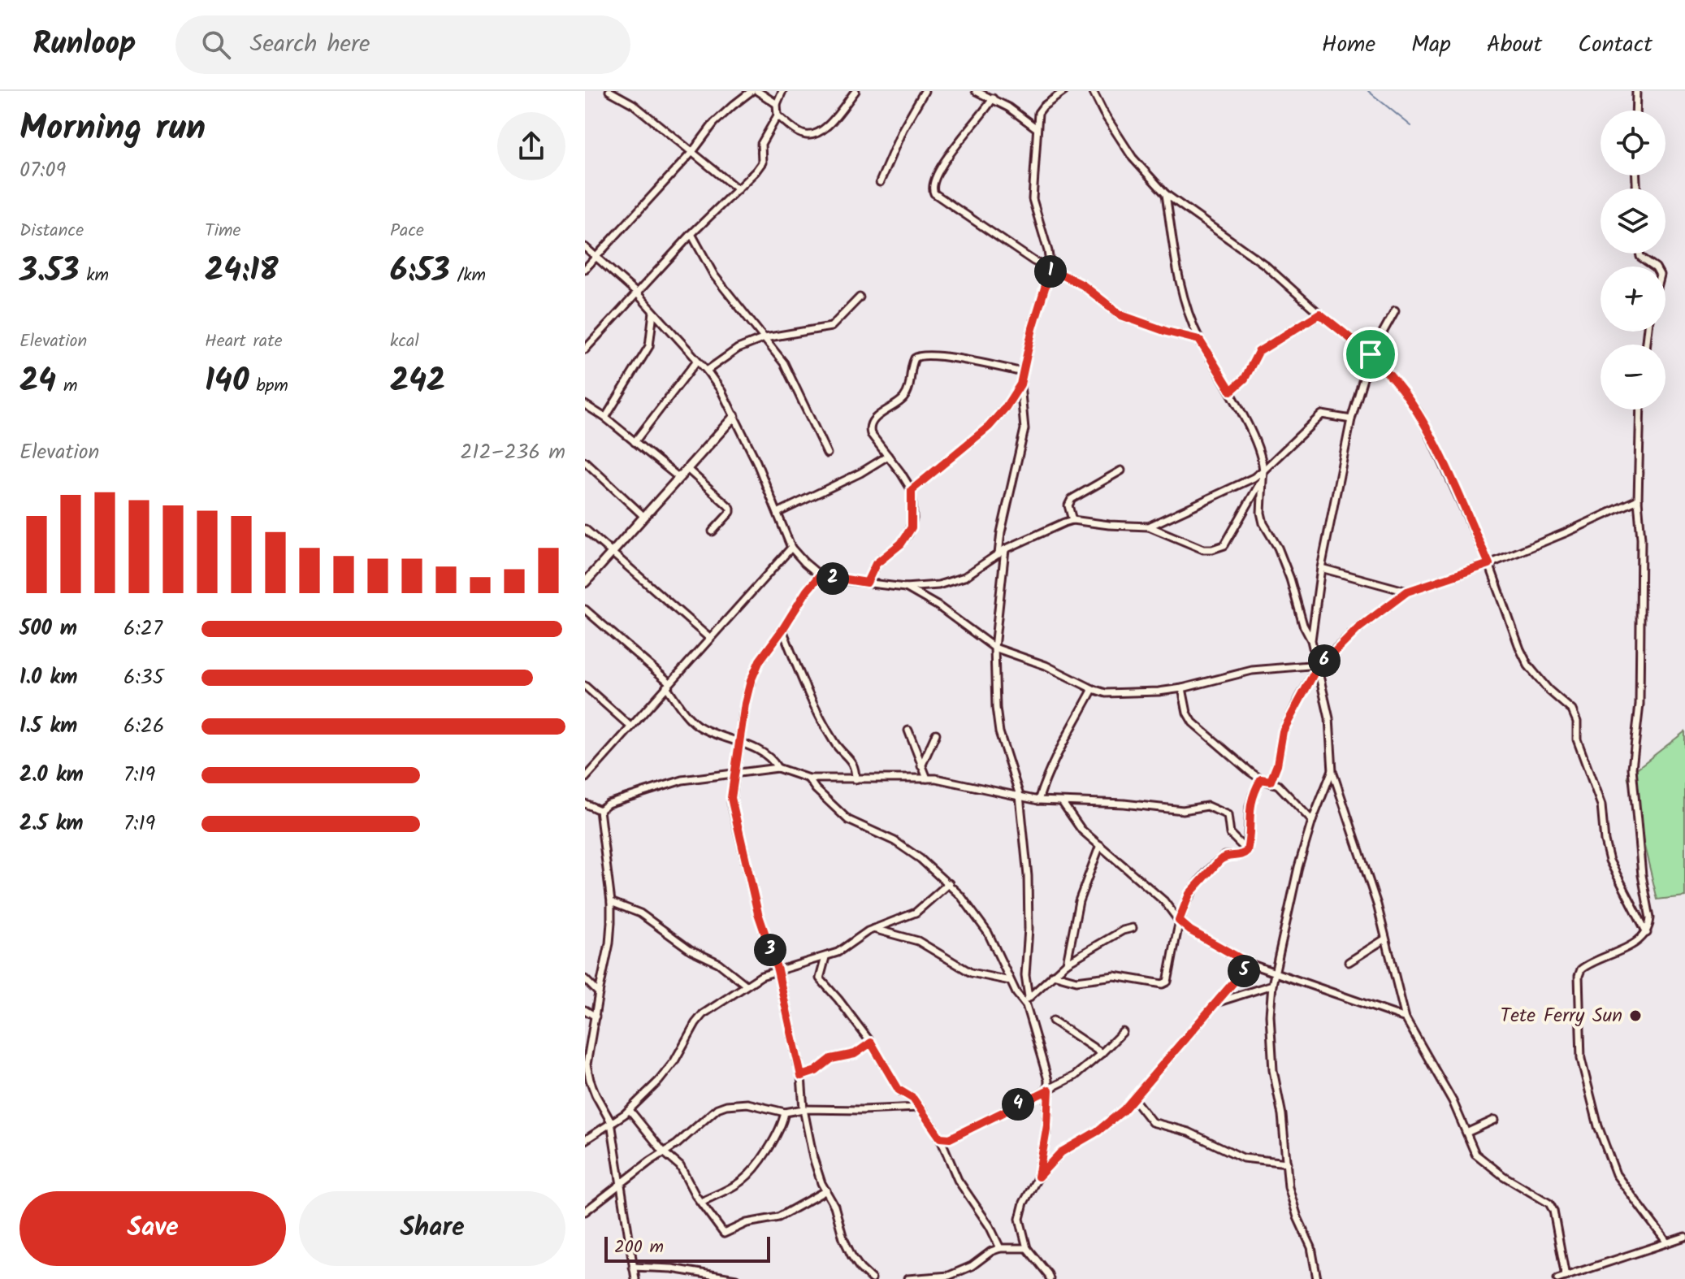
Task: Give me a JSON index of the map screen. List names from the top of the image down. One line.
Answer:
{"places":["Tete Ferry Sun"],"scale_bar":"200 m","page":{"header":"Runloop","search":"Search here","nav":["Home","Map","About","Contact"],"heading":["Morning run","07:09"],"map_buttons":["+","−"],"stats":[["Distance","3.53 km"],["Time","24:18"],["Pace","6:53 /km"],["Elevation","24 m"],["Heart rate","140 bpm"],["kcal","242"]],"pins":["1","2","6","3","5","4"],"chart":["Elevation","212–236 m"],"list":[{"name":"500 m","note":"6:27"},{"name":"1.0 km","note":"6:35"},{"name":"1.5 km","note":"6:26"},{"name":"2.0 km","note":"7:19"},{"name":"2.5 km","note":"7:19"}],"buttons":["Save","Share"],"scale":"200 m"}}
